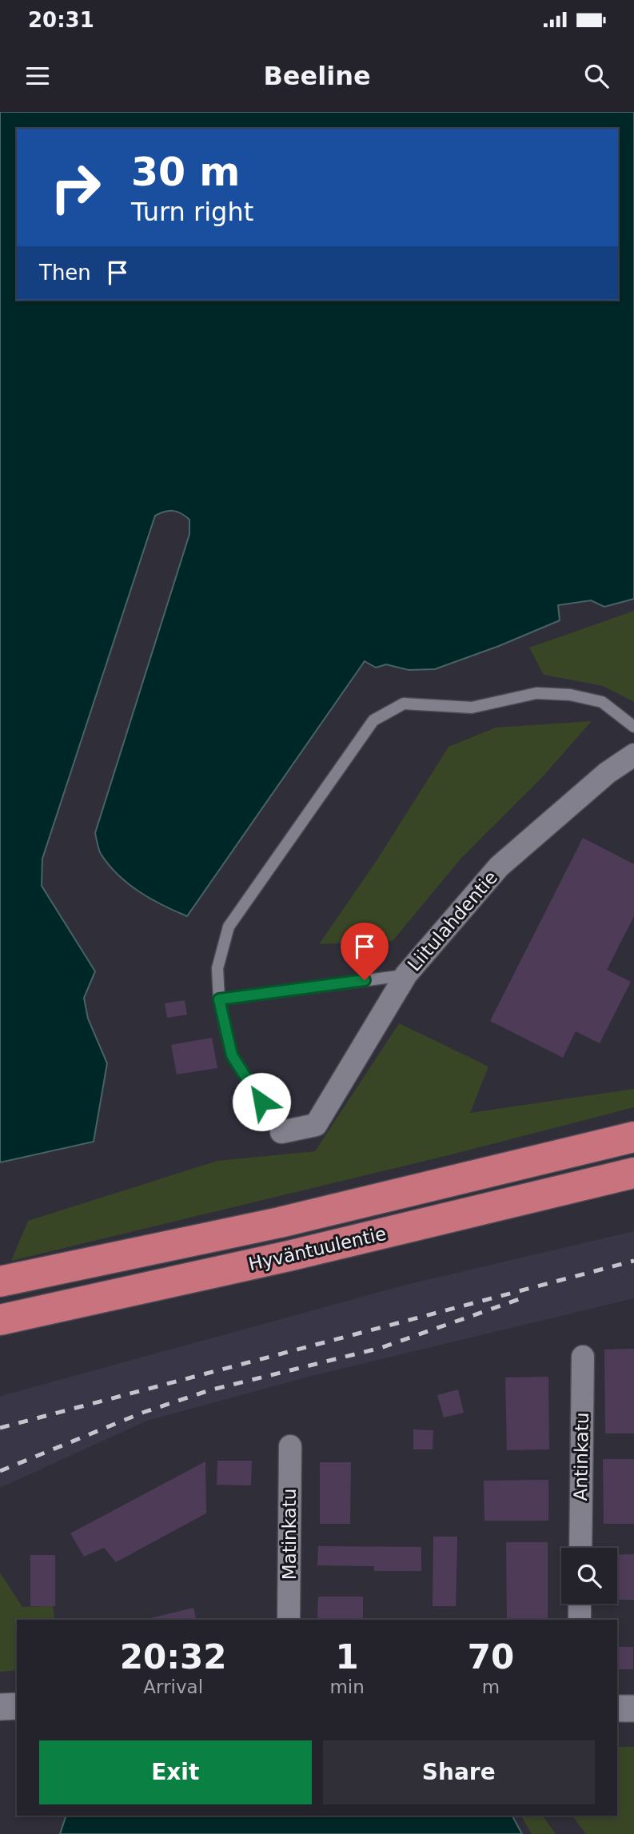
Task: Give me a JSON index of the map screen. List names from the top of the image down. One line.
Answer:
{"streets":{"highway":["Hyväntuulentie"],"street":["Liitulahdentie","Antinkatu","Matinkatu"]},"page":{"status":"20:31","header":"Beeline","turn":["30 m","Turn right"],"then":"Then","eta":["20:32","Arrival","1","min","70","m"],"buttons":["Exit","Share"]}}
